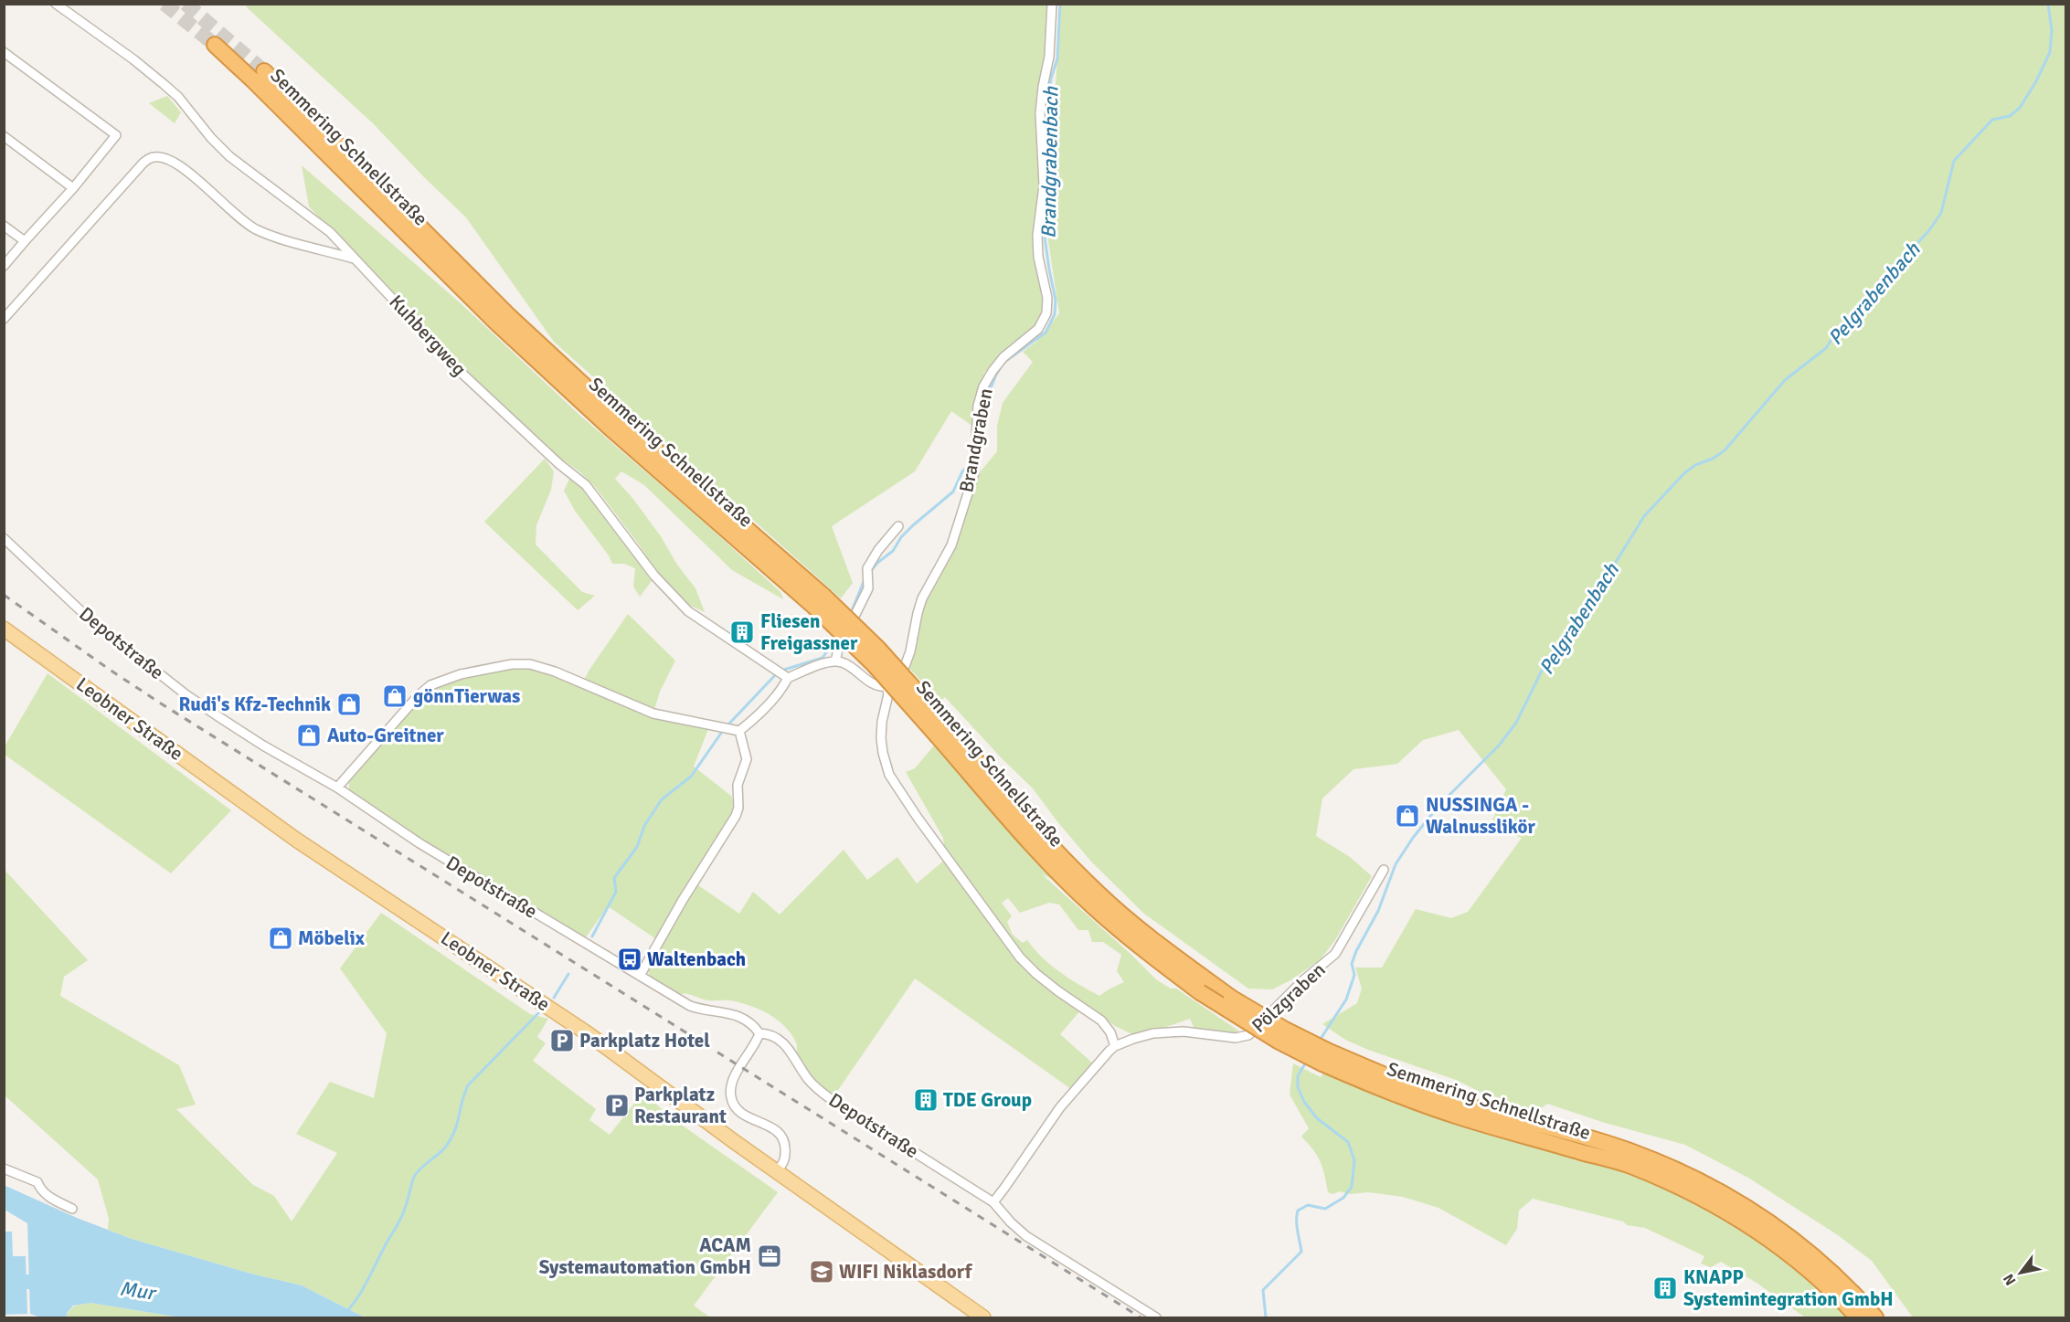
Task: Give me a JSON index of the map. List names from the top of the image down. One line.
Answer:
{"streets":{"highway":["Semmering Schnellstraße"],"main road":["Leobner Straße"],"street":["Kuhbergweg","Brandgraben","Depotstraße","Pölzgraben"]},"crossings":[["Depotstraße","Pölzgraben"]],"water":["Brandgrabenbach","Pelgrabenbach","Mur"],"places":{"building":["Fliesen Freigassner","TDE Group","KNAPP Systemintegration GmbH"],"shop":["gönnTierwas","Rudi's Kfz-Technik","Auto-Greitner","NUSSINGA - Walnusslikör","Möbelix"],"bus stop":["Waltenbach"],"parking":["Parkplatz Hotel","Parkplatz Restaurant"],"office":["ACAM Systemautomation GmbH"],"school or university":["WIFI Niklasdorf"]},"north":"bottom left"}
